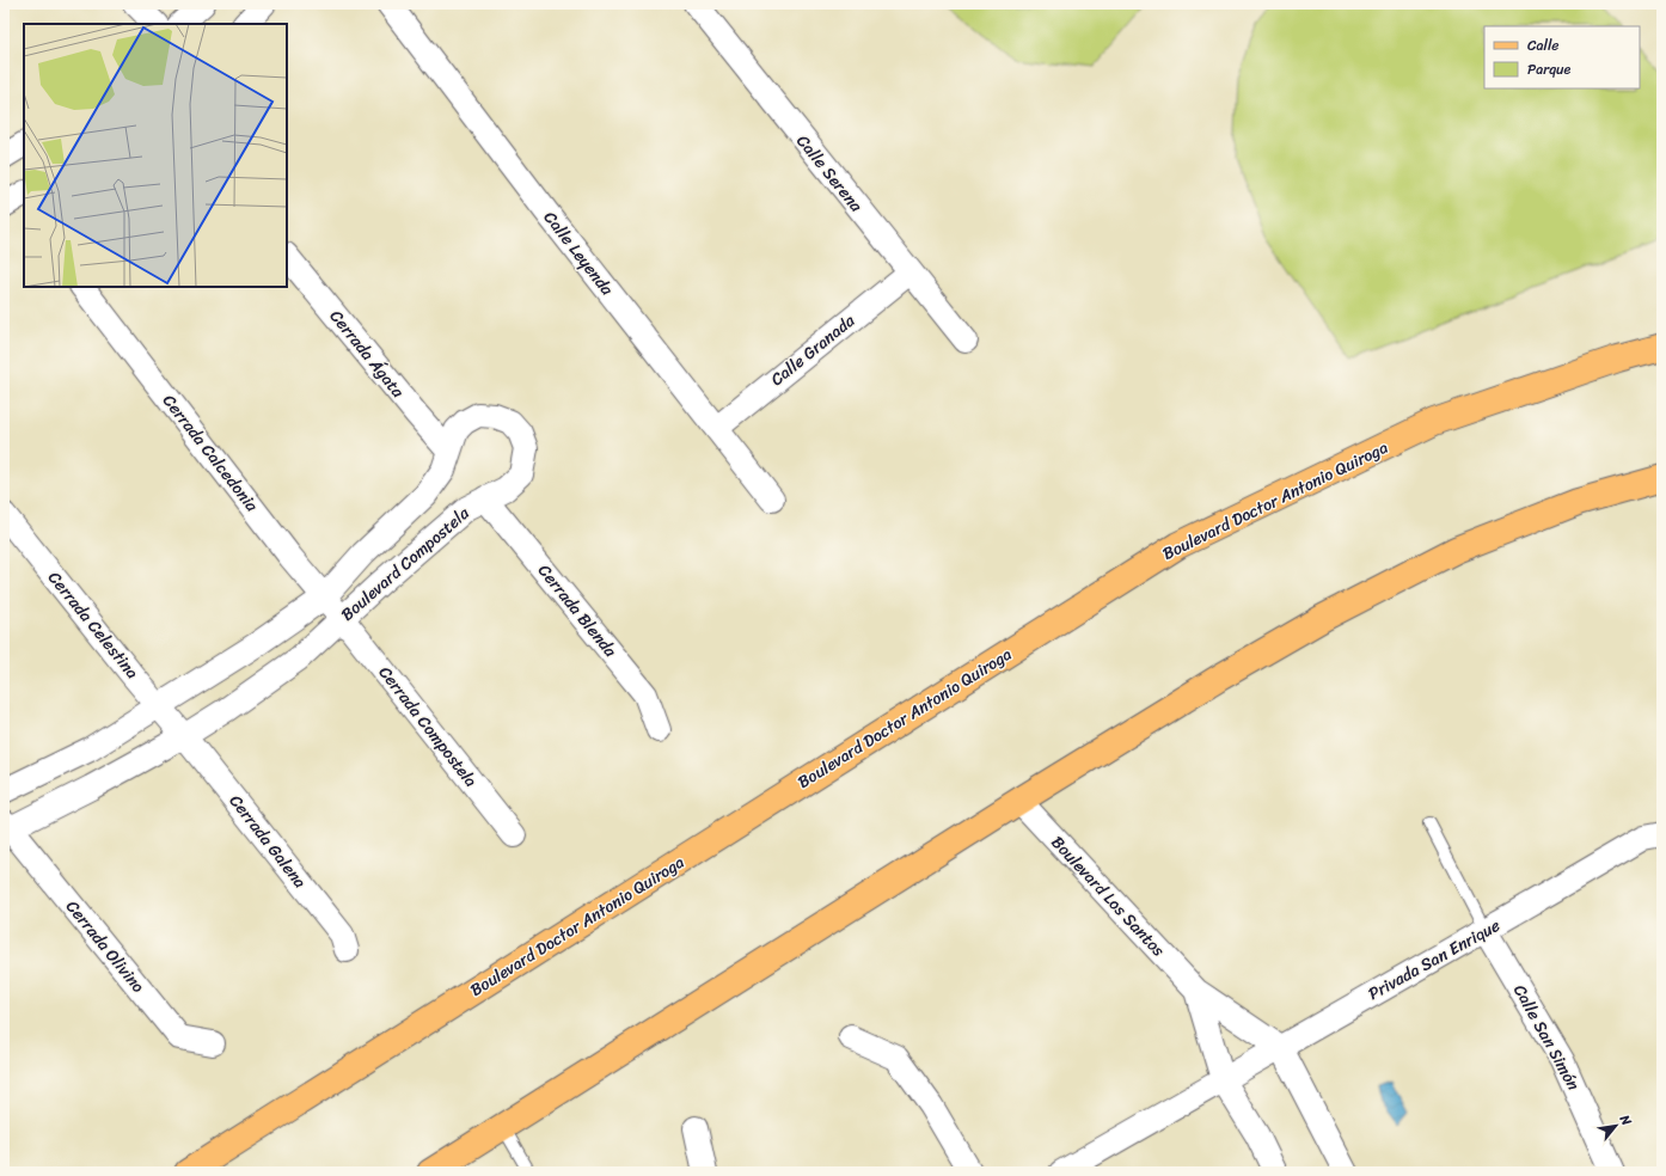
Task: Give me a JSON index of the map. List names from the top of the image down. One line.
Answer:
{"streets":{"main road":["Boulevard Doctor Antonio Quiroga"],"street":["Calle Serena","Calle Leyenda","Calle Granada","Cerrada Ágata","Cerrada Calcedonia","Boulevard Compostela","Cerrada Blenda","Cerrada Celestina","Cerrada Compostela","Cerrada Galena","Boulevard Los Santos","Cerrada Olivino","Privada San Enrique","Calle San Simón"]},"crossings":[["Calle Serena","Calle Granada"],["Calle Leyenda","Calle Granada"],["Cerrada Ágata","Boulevard Compostela"],["Cerrada Calcedonia","Boulevard Compostela"],["Cerrada Calcedonia","Cerrada Compostela"],["Boulevard Compostela","Cerrada Blenda"],["Boulevard Compostela","Cerrada Celestina"],["Boulevard Compostela","Cerrada Compostela"],["Boulevard Compostela","Cerrada Galena"],["Boulevard Compostela","Cerrada Olivino"],["Cerrada Celestina","Cerrada Galena"],["Boulevard Los Santos","Privada San Enrique"],["Privada San Enrique","Calle San Simón"]],"legend":["Calle","Parque"],"north":"top right"}
